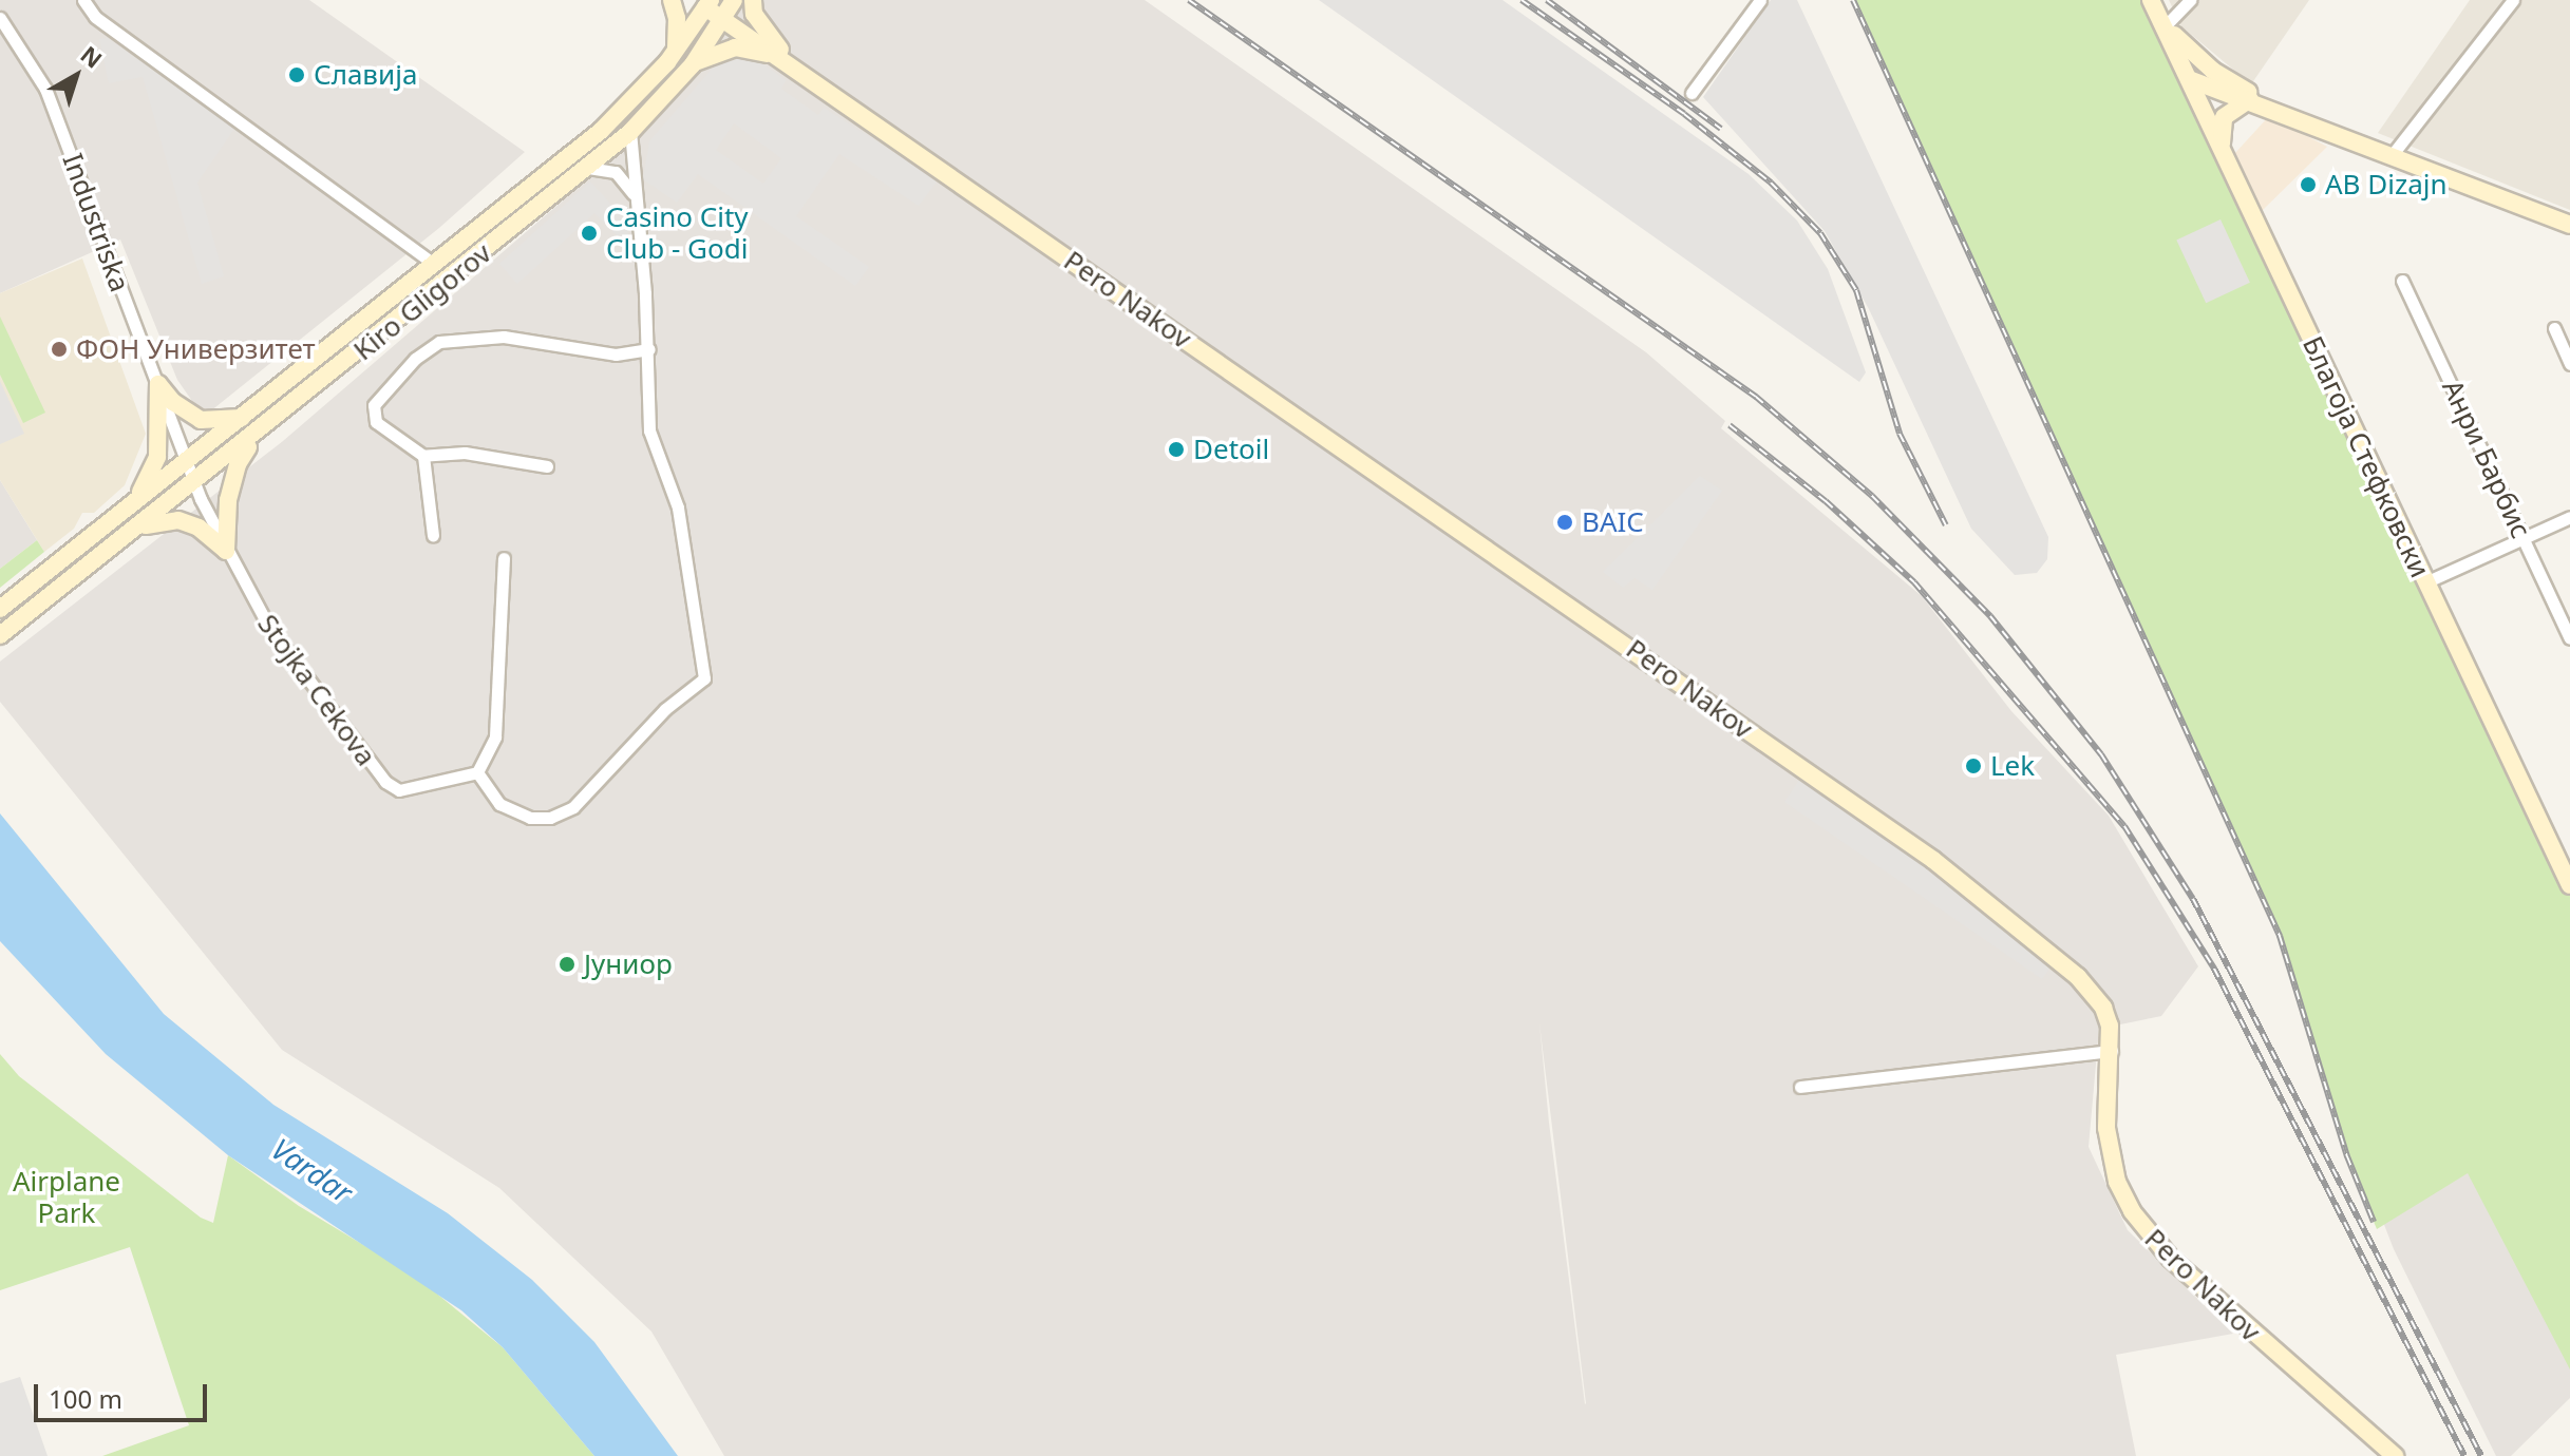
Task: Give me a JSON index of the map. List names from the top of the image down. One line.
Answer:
{"streets":{"street":["Industriska","Pero Nakov","Kiro Gligorov","Благоја Стефковски","Анри Барбис","Stojka Cekova"]},"crossings":[["Industriska","Kiro Gligorov"],["Industriska","Stojka Cekova"],["Kiro Gligorov","Stojka Cekova"]],"water":["Vardar"],"parks":["Airplane Park"],"places":["Славија","AB Dizajn","Casino City Club - Godi","ФОН Универзитет","Detoil","BAIC","Lek","Јуниор"],"scale_bar":"100 m","north":"top right"}
